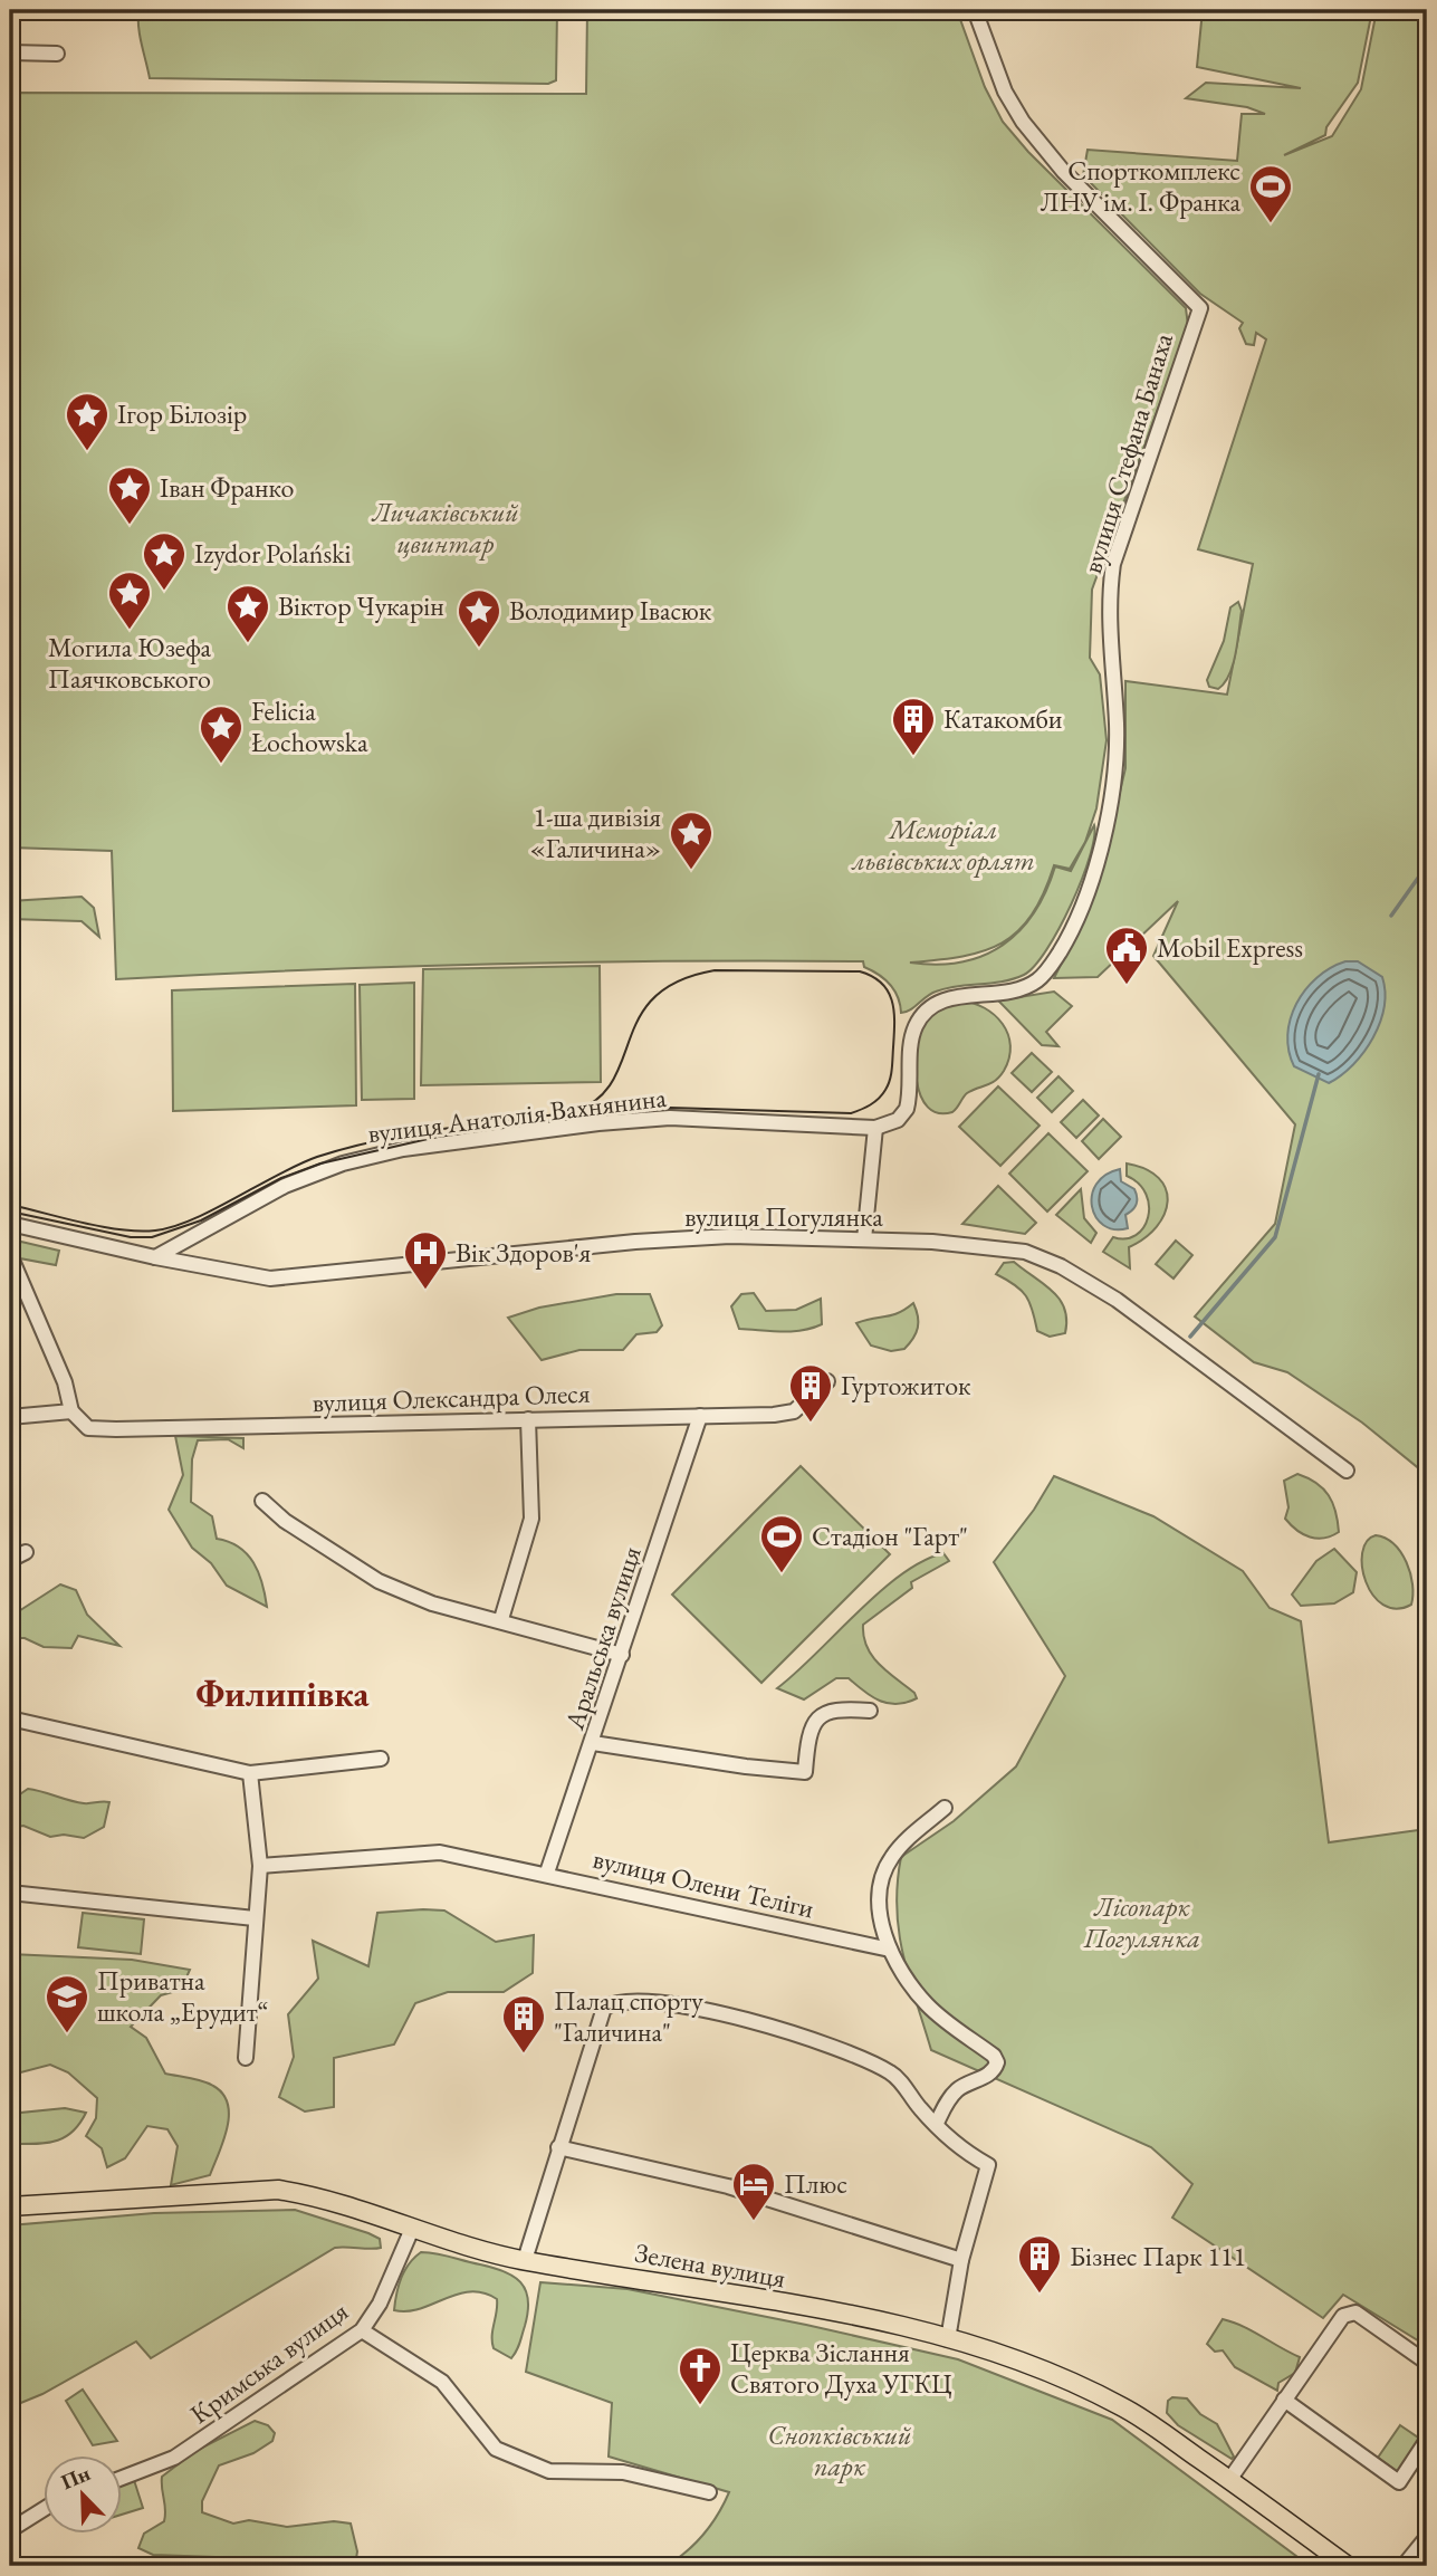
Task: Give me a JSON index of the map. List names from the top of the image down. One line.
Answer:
{"streets":{"main road":["Зелена вулиця"],"street":["вулиця Стефана Банаха","вулиця Анатолія Вахнянина","вулиця Погулянка","вулиця Олександра Олеся","Аральська вулиця","вулиця Олени Теліги","Кримська вулиця"]},"crossings":[["вулиця Стефана Банаха","вулиця Анатолія Вахнянина"],["вулиця Анатолія Вахнянина","вулиця Погулянка"],["вулиця Олександра Олеся","Аральська вулиця"],["Аральська вулиця","вулиця Олени Теліги"],["Зелена вулиця","Кримська вулиця"]],"districts":["Филипівка"],"parks":["Личаківський цвинтар","Меморіал львівських орлят","Лісопарк Погулянка","Снопківський парк"],"places":{"sports":["Спорткомплекс ЛНУ ім. І. Франка","Стадіон \"Гарт\""],"place":["Ігор Білозір","Іван Франко","Izydor Polański","Могила Юзефа Паячковського","Віктор Чукарін","Володимир Івасюк","Felicia Łochowska","1-ша дивізія «Галичина»"],"building":["Катакомби","Гуртожиток","Палац спорту \"Галичина\"","Бізнес Парк 111"],"public building":["Mobil Express"],"hospital":["Вік Здоров'я"],"school or university":["Приватна школа „Ерудит“"],"hotel":["Плюс"],"church":["Церква Зіслання Святого Духа УГКЦ"]},"north":"top left"}
